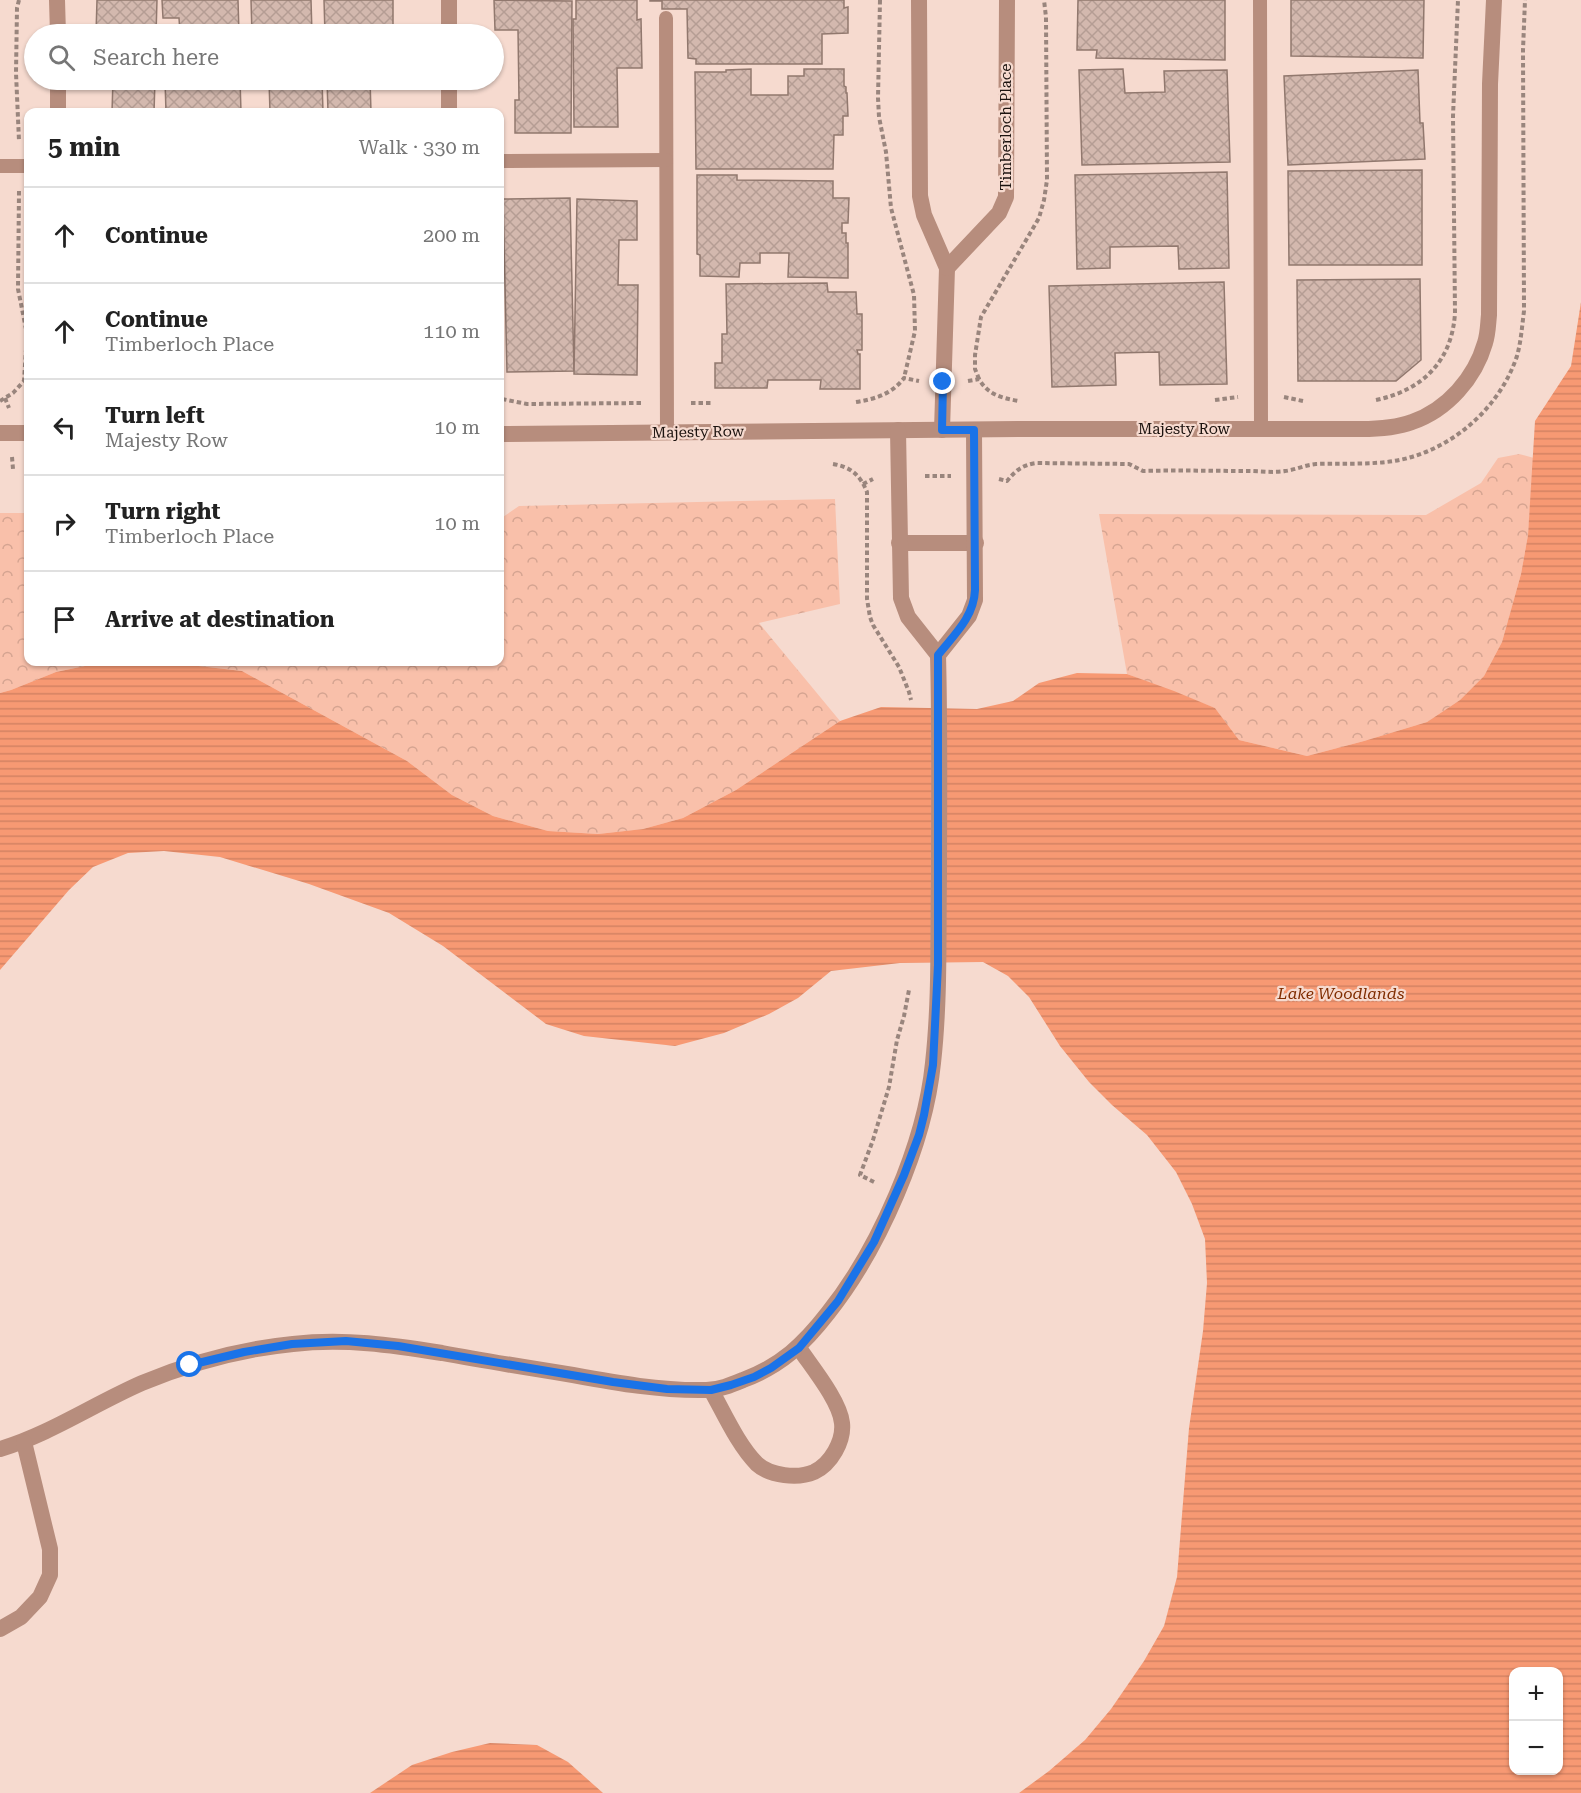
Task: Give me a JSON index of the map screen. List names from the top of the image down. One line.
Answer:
{"streets":{"street":["Timberloch Place","Majesty Row"]},"water":["Lake Woodlands"],"page":{"search":"Search here","heading":["5 min","Walk · 330 m"],"list":[["Continue","200 m"],["Continue","Timberloch Place","110 m"],["Turn left","Majesty Row","10 m"],["Turn right","Timberloch Place","10 m"],"Arrive at destination"],"map_buttons":["+","−"]}}
